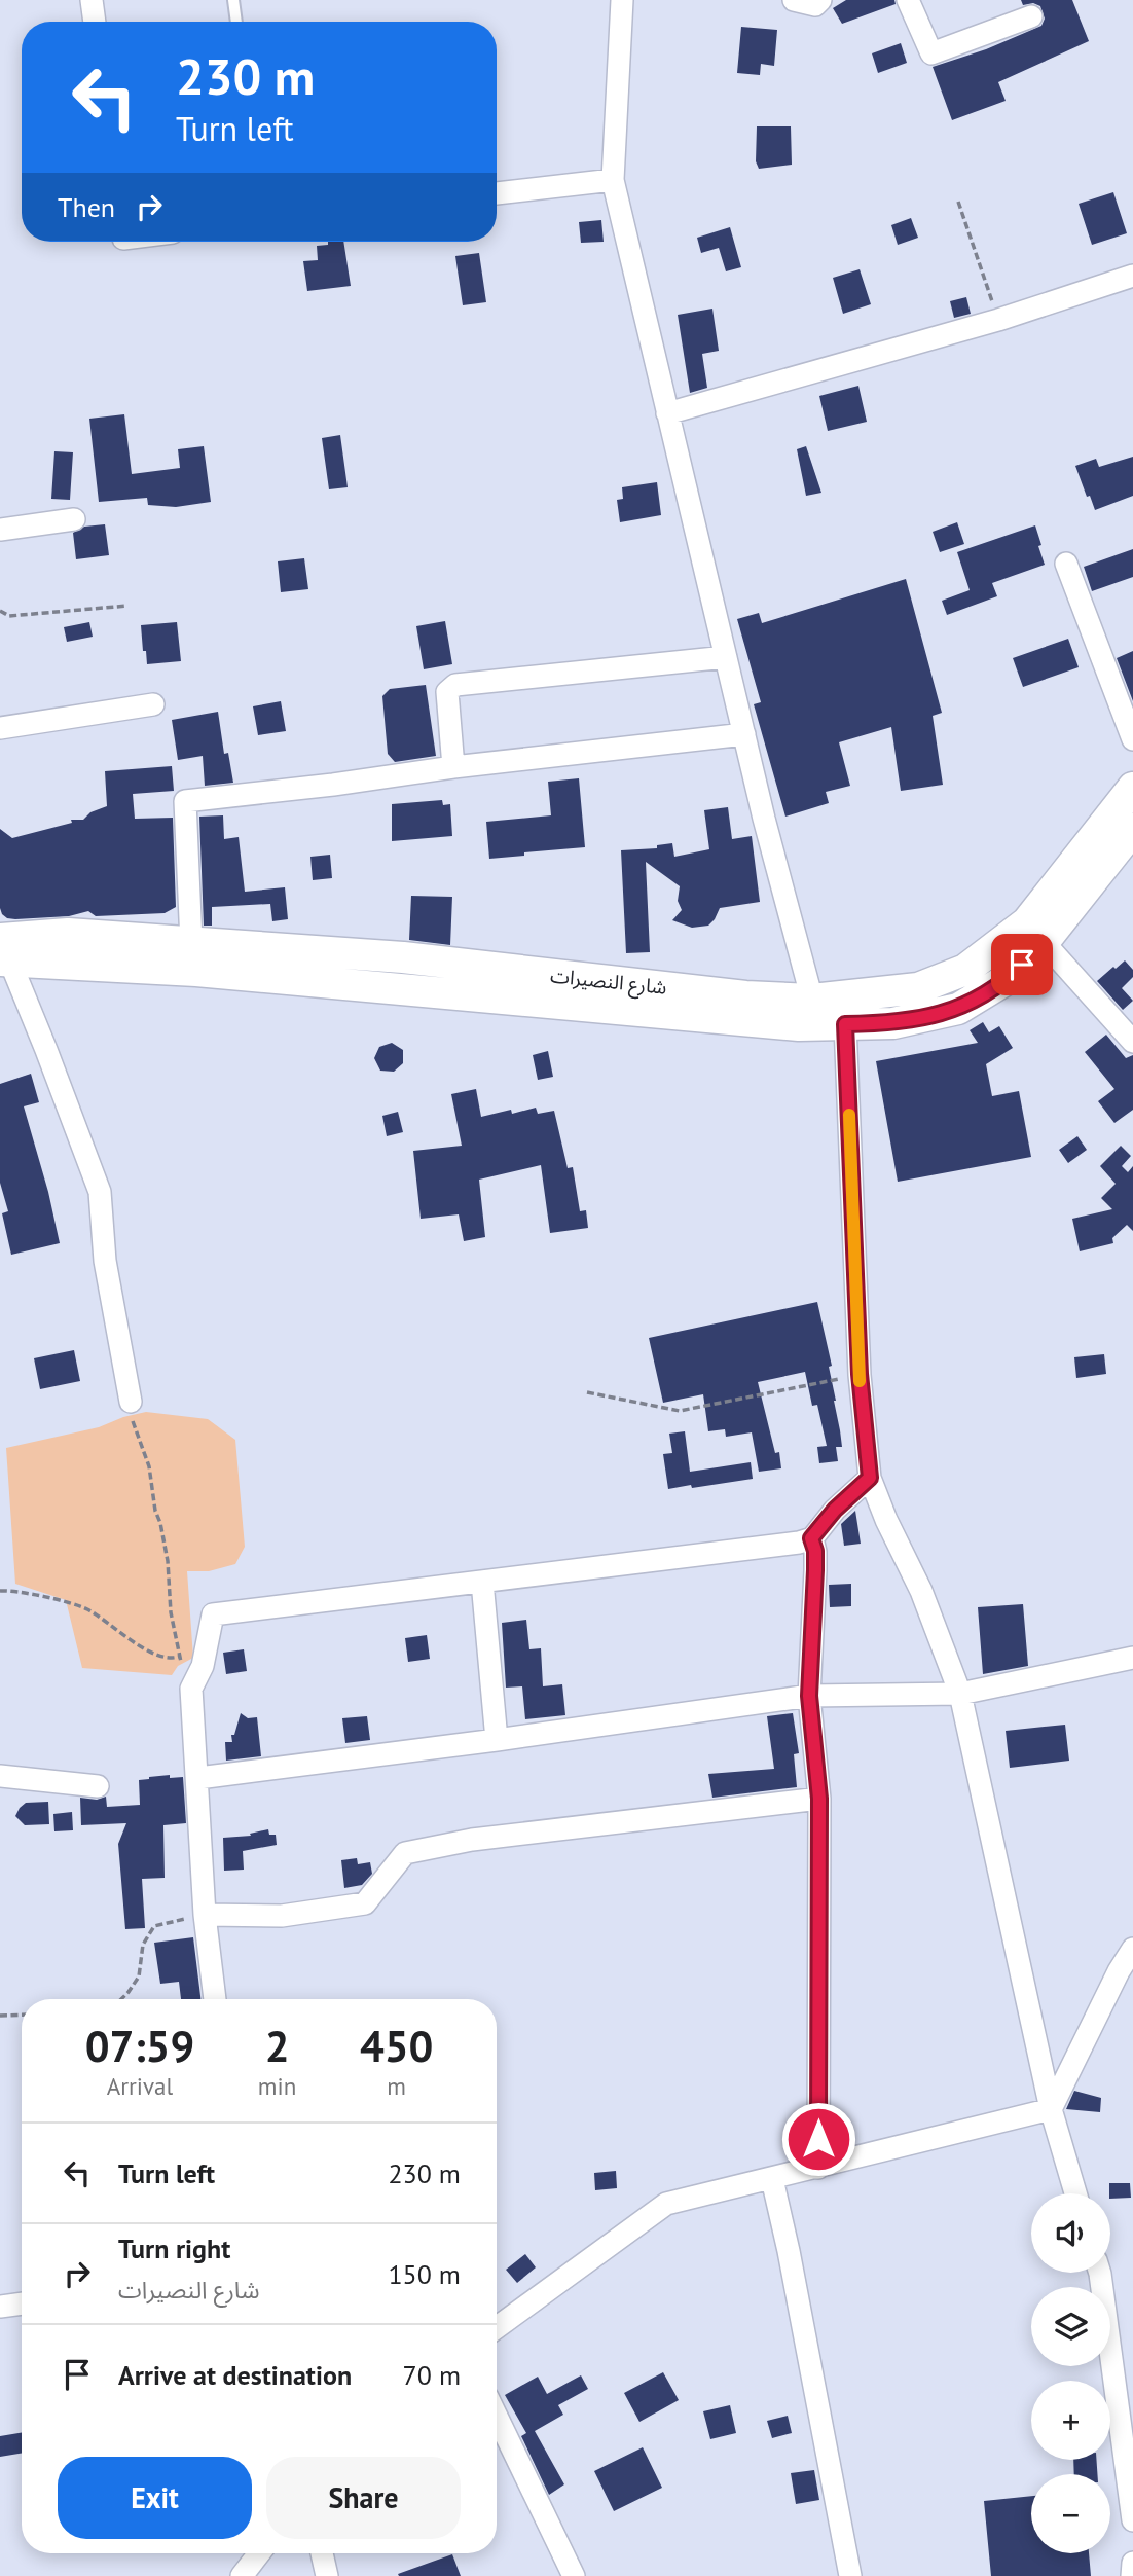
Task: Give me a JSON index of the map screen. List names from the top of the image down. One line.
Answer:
{"streets":{"main road":["شارع النصيرات"]},"page":{"turn":["230 m","Turn left"],"then":"Then","eta":["07:59","Arrival","2","min","450","m"],"list":[{"name":"Turn left","value":"230 m"},{"name":"Turn right","note":"شارع النصيرات","value":"150 m"},{"name":"Arrive at destination","value":"70 m"}],"map_buttons":["+","−"],"buttons":["Exit","Share"]}}
